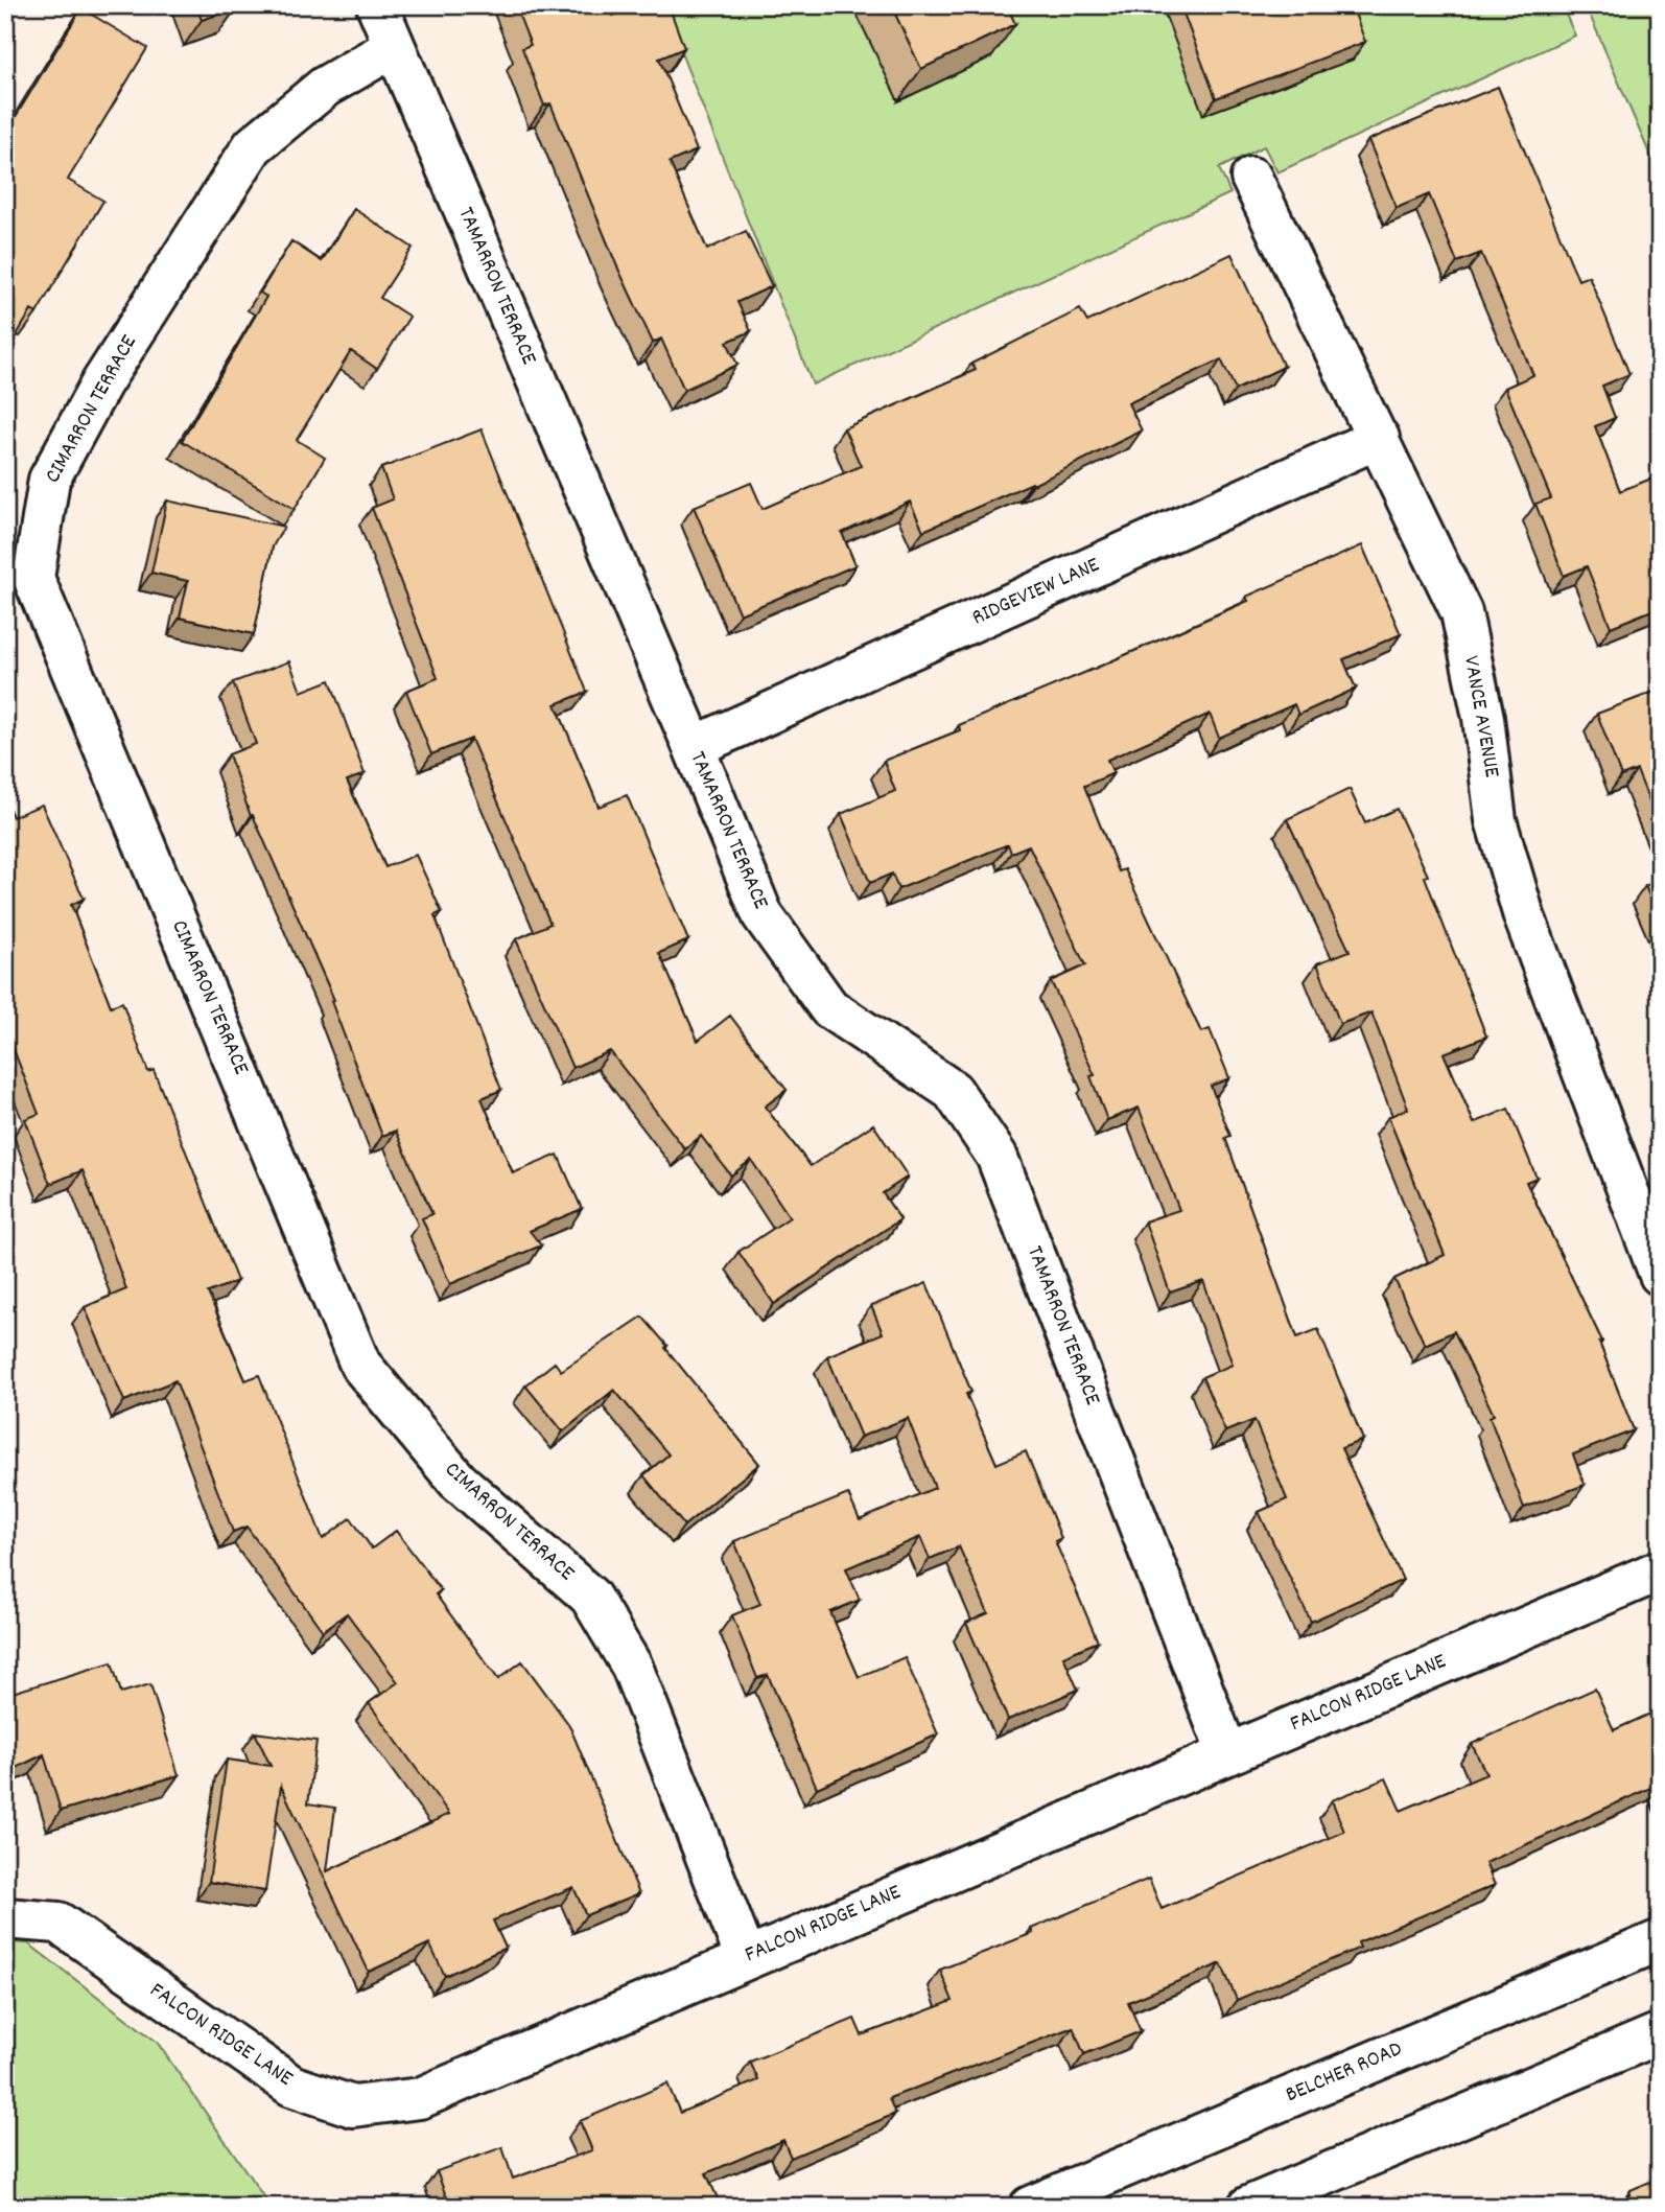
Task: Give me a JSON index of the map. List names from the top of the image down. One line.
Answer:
{"streets":{"street":["TAMARRON TERRACE","CIMARRON TERRACE","RIDGEVIEW LANE","VANCE AVENUE","FALCON RIDGE LANE","BELCHER ROAD"]},"crossings":[["TAMARRON TERRACE","CIMARRON TERRACE"],["TAMARRON TERRACE","RIDGEVIEW LANE"],["TAMARRON TERRACE","FALCON RIDGE LANE"],["CIMARRON TERRACE","FALCON RIDGE LANE"],["RIDGEVIEW LANE","VANCE AVENUE"]]}
